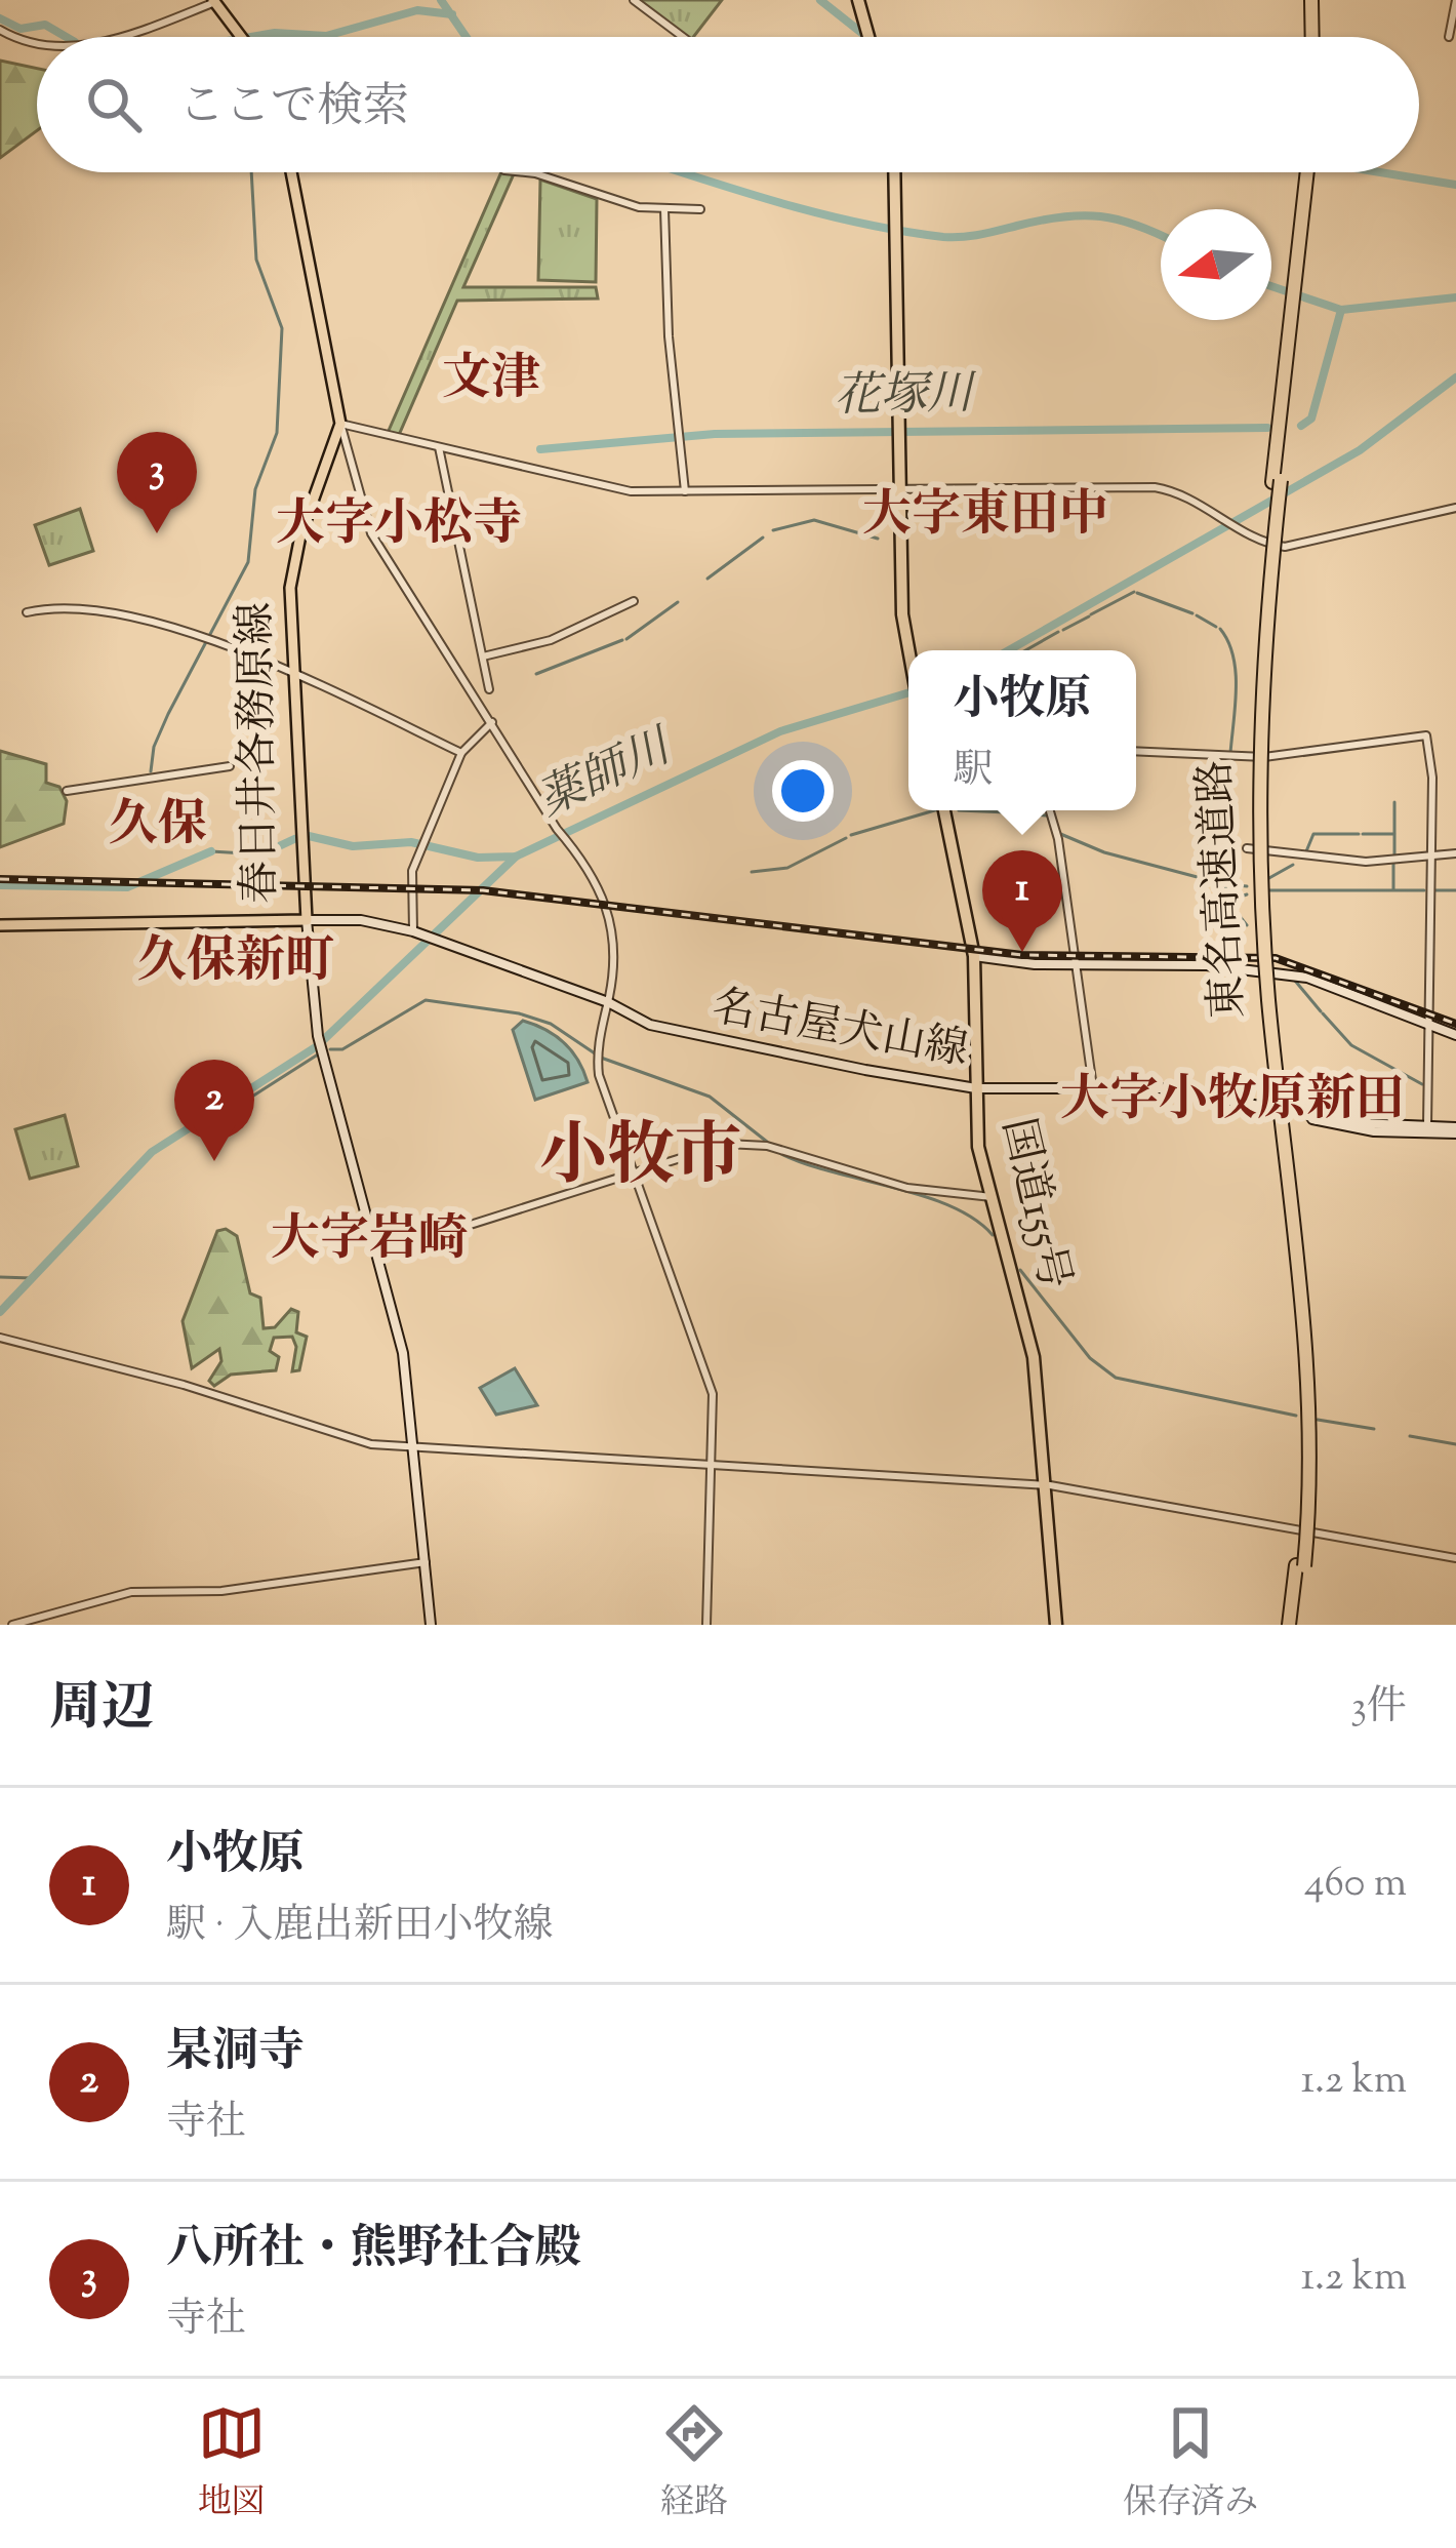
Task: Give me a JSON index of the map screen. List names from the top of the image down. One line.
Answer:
{"streets":{"highway":["東名高速道路","国道155号"],"main road":["春日井各務原線","名古屋犬山線"]},"crossings":[["春日井各務原線","名古屋犬山線"],["名古屋犬山線","国道155号"]],"districts":["文津","大字東田中","大字小松寺","久保","久保新町","大字小牧原新田","小牧市","大字岩崎"],"water":["花塚川","薬師川"],"north":"left","page":{"search":"ここで検索","pins":["3","1","2"],"popup":["小牧原","駅"],"heading":["周辺","3件"],"list":[{"mark":"1","name":"小牧原","note":"駅 · 入鹿出新田小牧線","value":"460 m"},{"mark":"2","name":"杲洞寺","note":"寺社","value":"1.2 km"},{"mark":"3","name":"八所社・熊野社合殿","note":"寺社","value":"1.2 km"}],"nav":["地図","経路","保存済み"]}}
